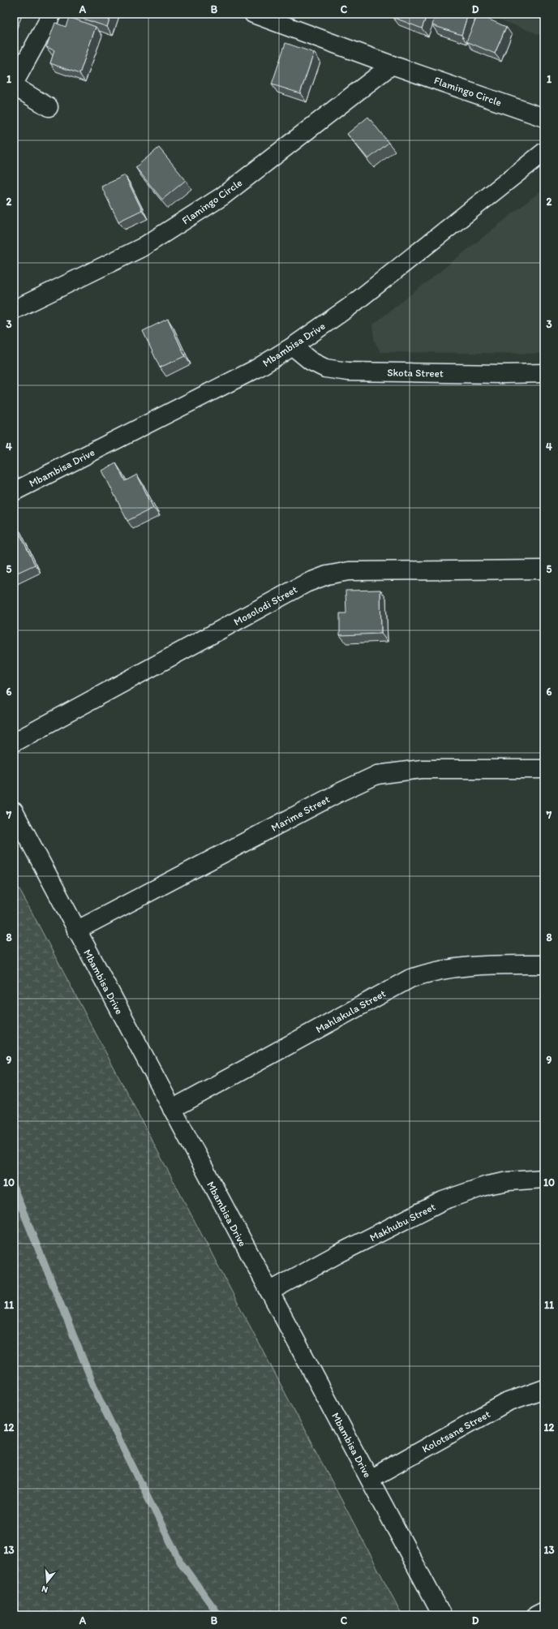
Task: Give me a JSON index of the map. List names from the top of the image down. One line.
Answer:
{"streets":{"street":["Flamingo Circle","Mbambisa Drive","Skota Street","Mosolodi Street","Marime Street","Mahlakula Street","Makhubu Street","Kolotsane Street"]},"crossings":[["Mbambisa Drive","Skota Street"],["Mbambisa Drive","Marime Street"],["Mbambisa Drive","Mahlakula Street"],["Mbambisa Drive","Makhubu Street"],["Mbambisa Drive","Kolotsane Street"]],"north":"bottom","grid":{"columns":["A","B","C","D"],"rows":["1","2","3","4","5","6","7","8","9","10","11","12","13"]}}
